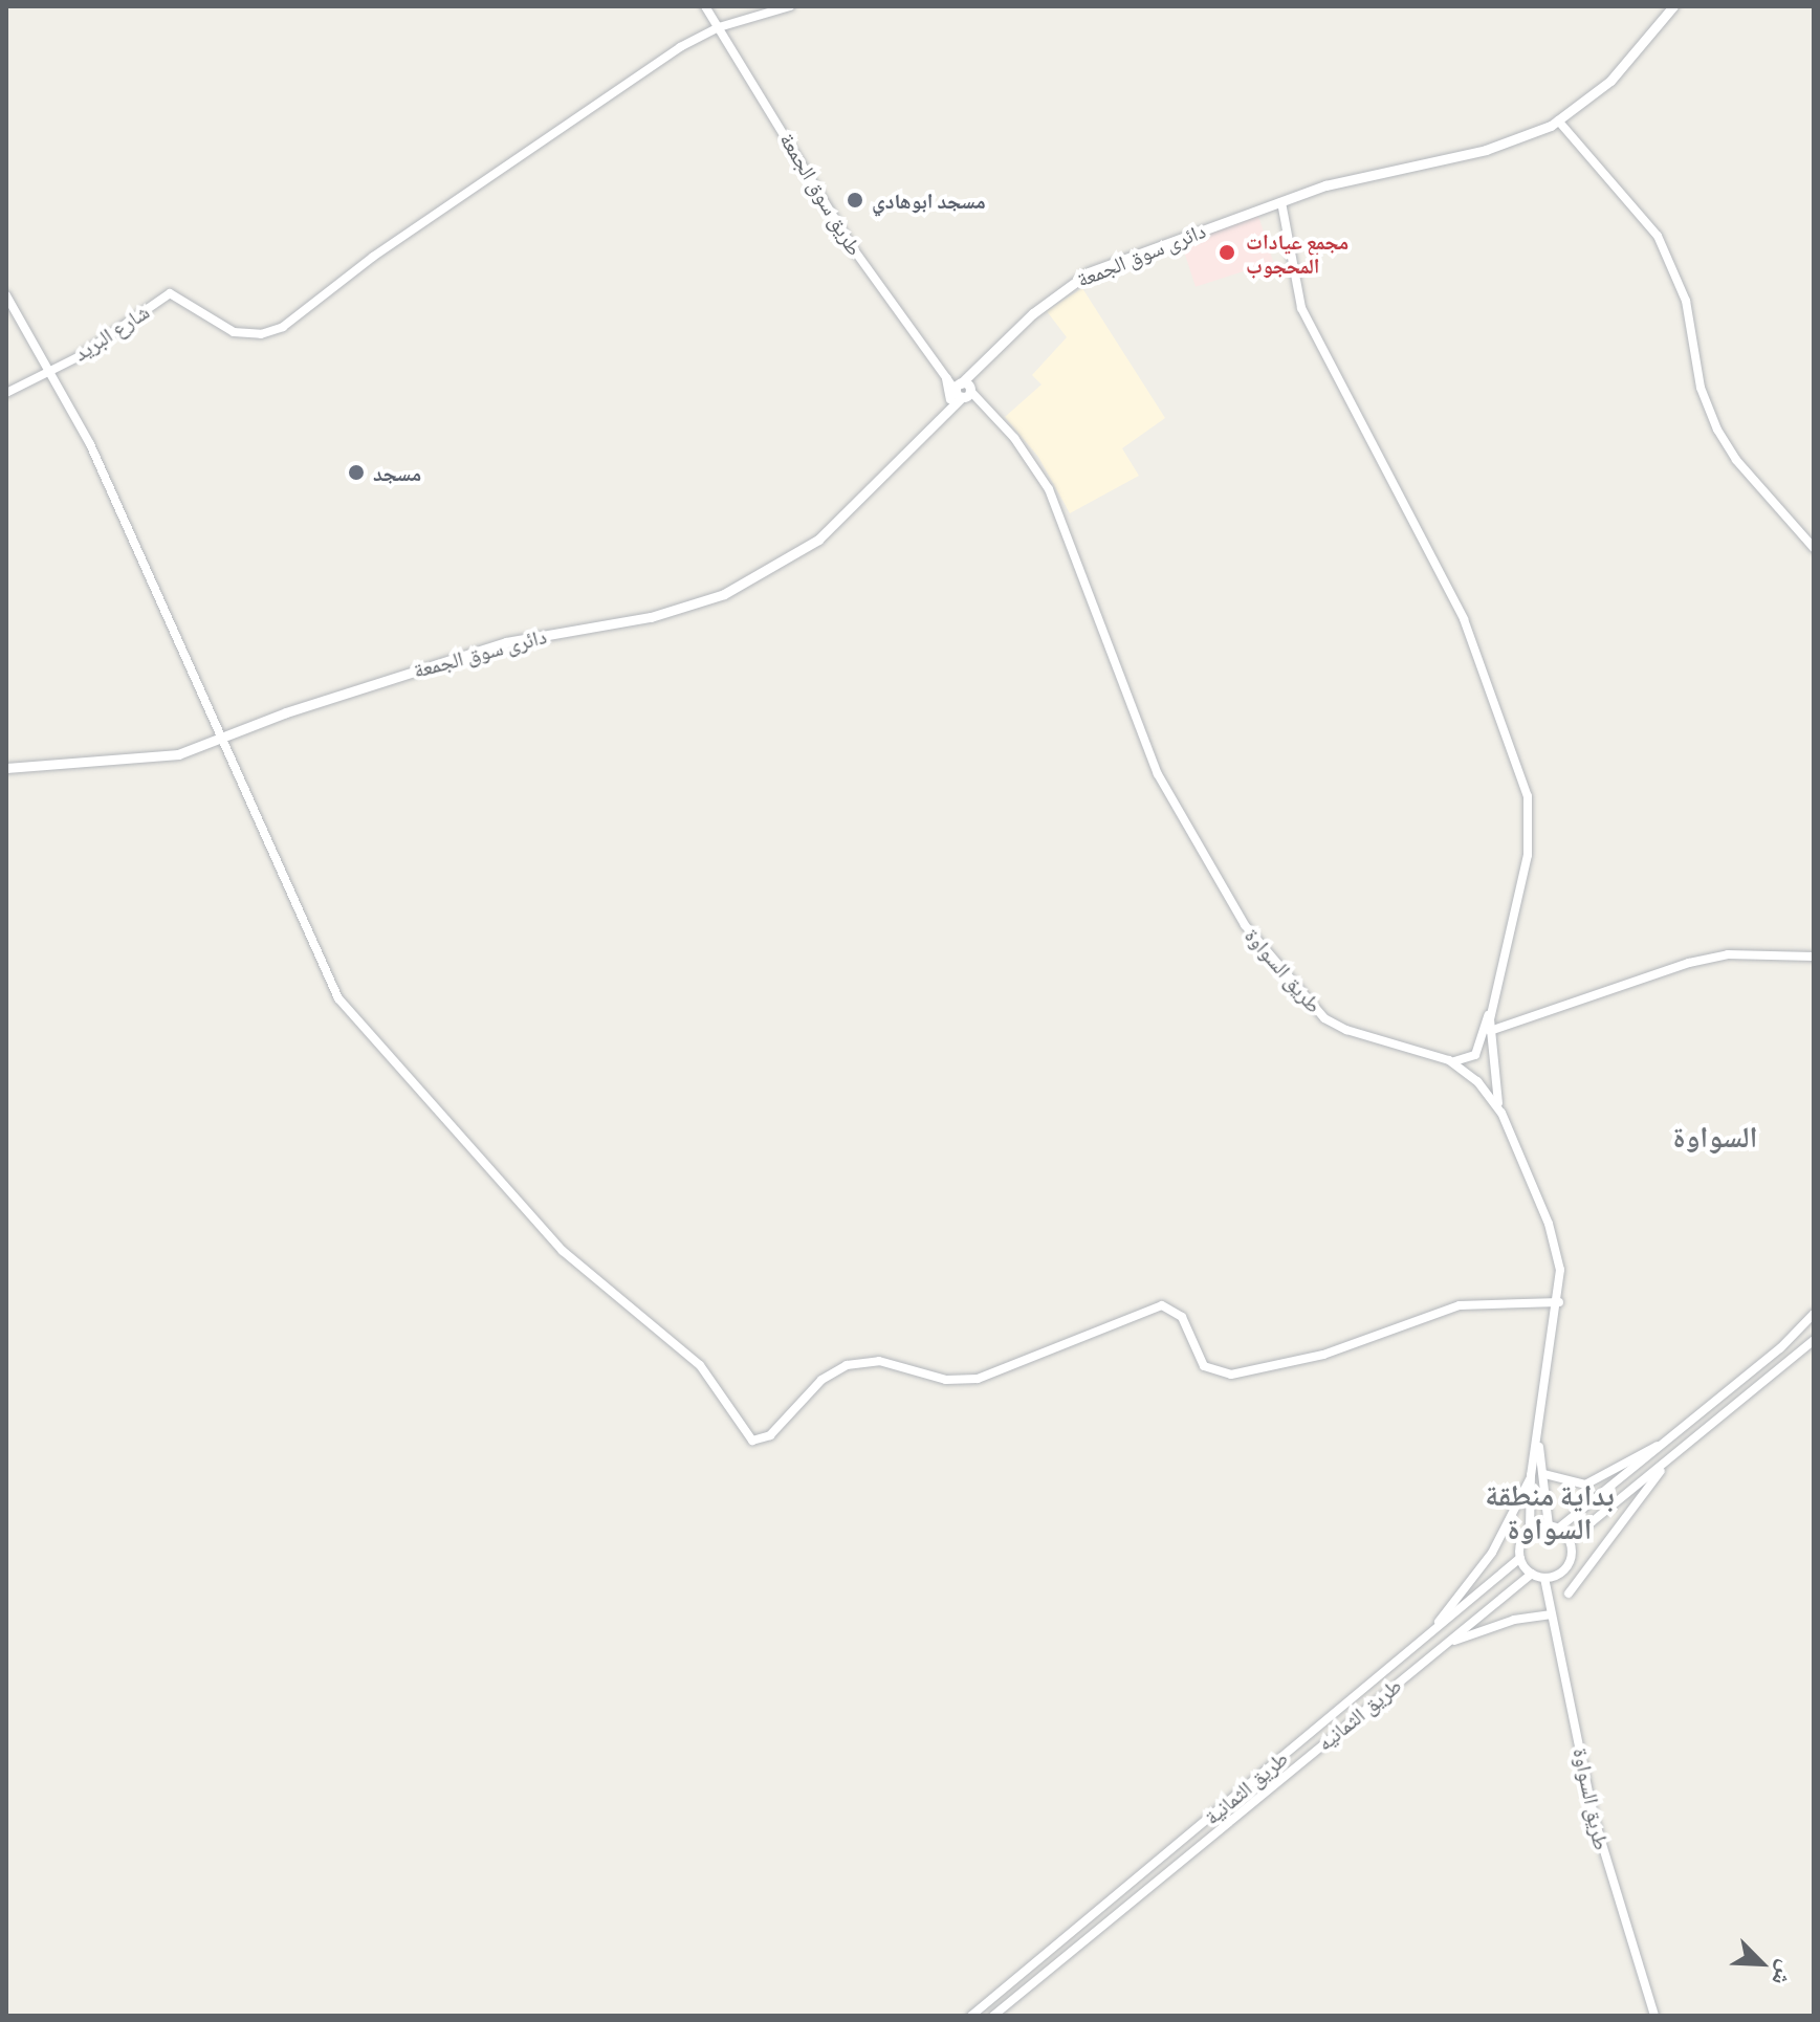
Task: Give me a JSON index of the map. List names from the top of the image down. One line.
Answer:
{"streets":{"main road":["دائرى سوق الجمعة"],"street":["طريق سوق الجمعة","شارع البريد","طريق السواوة","طريق الثمانيه","طريق الثمانية"]},"crossings":[["طريق سوق الجمعة","شارع البريد"],["طريق سوق الجمعة","طريق السواوة"],["دائرى سوق الجمعة","طريق السواوة"],["طريق السواوة","طريق الثمانيه"],["طريق السواوة","طريق الثمانية"],["طريق الثمانيه","طريق الثمانية"]],"districts":["السواوة","بداية منطقة السواوة"],"places":["مسجد ابوهادي","مجمع عيادات المحجوب","مسجد"],"north":"bottom right"}
